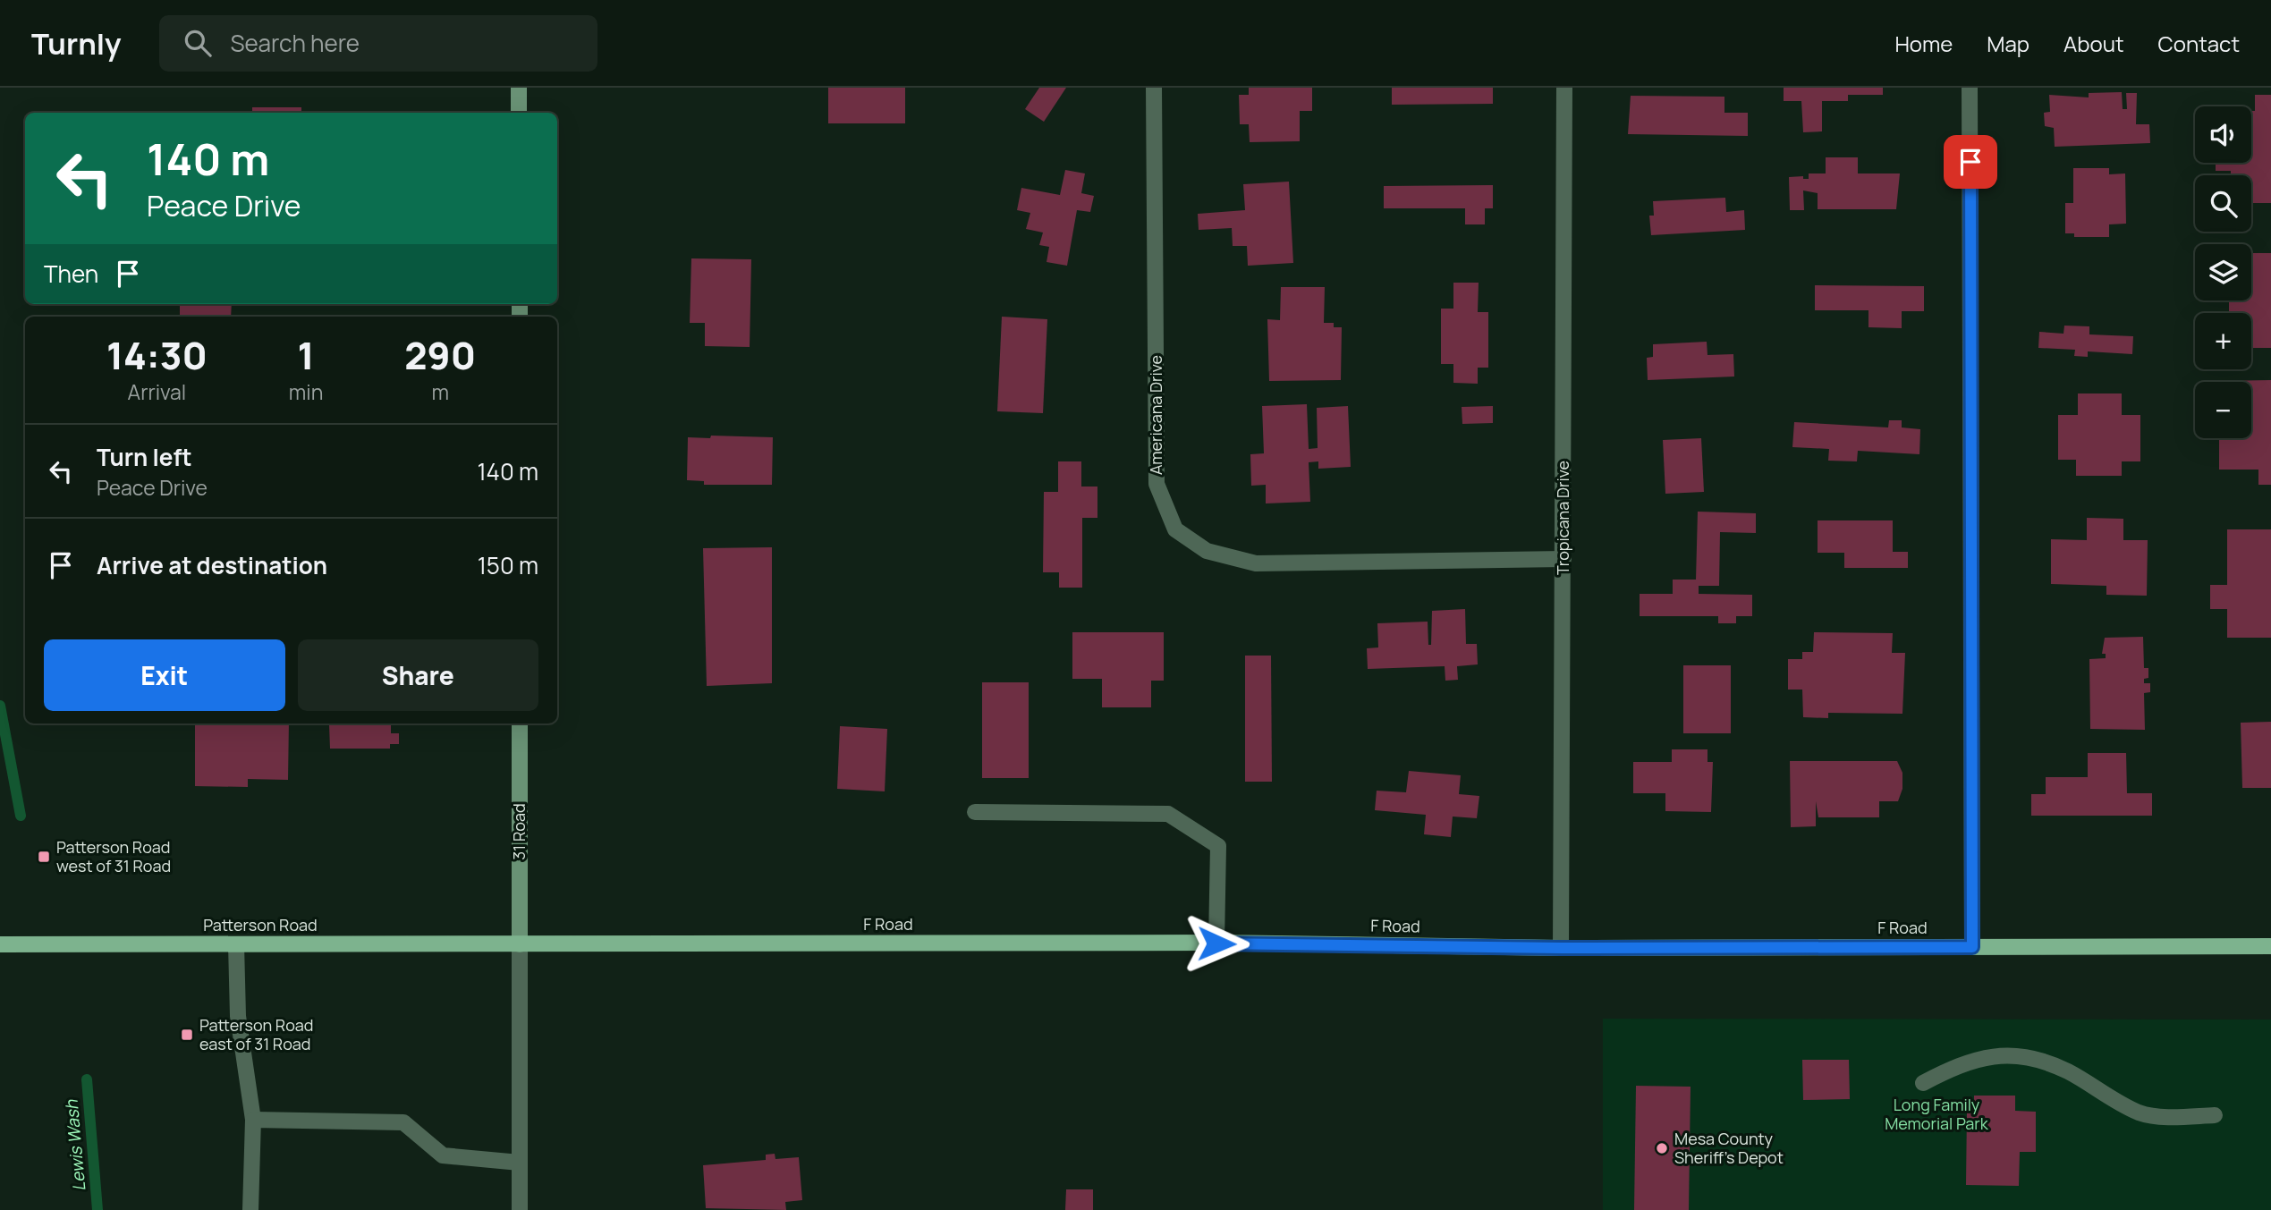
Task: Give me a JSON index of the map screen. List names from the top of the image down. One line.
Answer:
{"streets":{"main road":["F Road","Patterson Road"],"street":["Americana Drive","Tropicana Drive","31 Road"]},"crossings":[["Americana Drive","Tropicana Drive"],["Tropicana Drive","F Road"],["31 Road","F Road"],["31 Road","Patterson Road"],["F Road","Patterson Road"]],"water":["Lewis Wash"],"parks":["Long Family Memorial Park"],"places":{"transit":["Patterson Road west of 31 Road","Patterson Road east of 31 Road"],"other":["Mesa County Sheriff's Depot"]},"page":{"header":"Turnly","search":"Search here","nav":["Home","Map","About","Contact"],"map_buttons":["+","−"],"turn":["140 m","Peace Drive"],"then":"Then","eta":["14:30","Arrival","1","min","290","m"],"list":[{"name":"Turn left","note":"Peace Drive","value":"140 m"},{"name":"Arrive at destination","value":"150 m"}],"buttons":["Exit","Share"]}}
